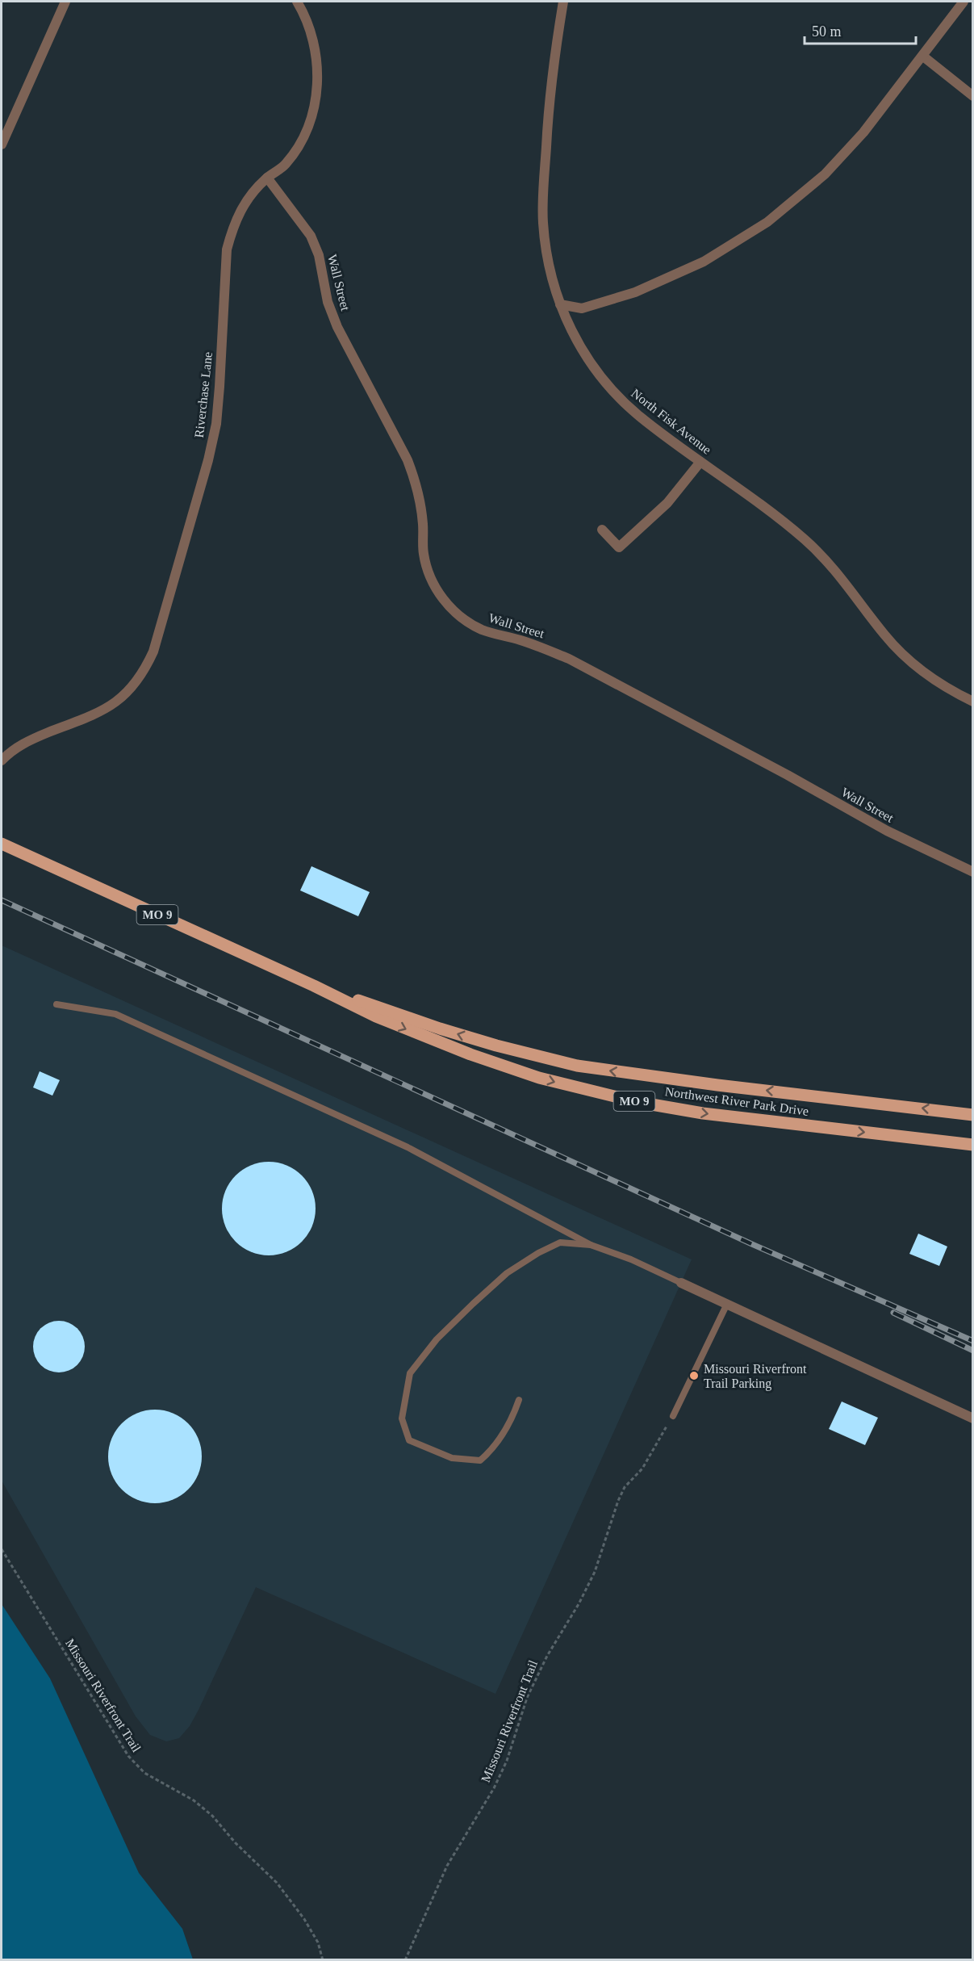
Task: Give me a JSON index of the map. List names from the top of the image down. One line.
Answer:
{"streets":{"main road":["MO 9","Northwest River Park Drive"],"street":["Wall Street","Riverchase Lane","North Fisk Avenue"],"path":["Missouri Riverfront Trail"]},"crossings":[["Wall Street","Riverchase Lane"]],"places":["Missouri Riverfront Trail Parking"],"scale_bar":"50 m"}
